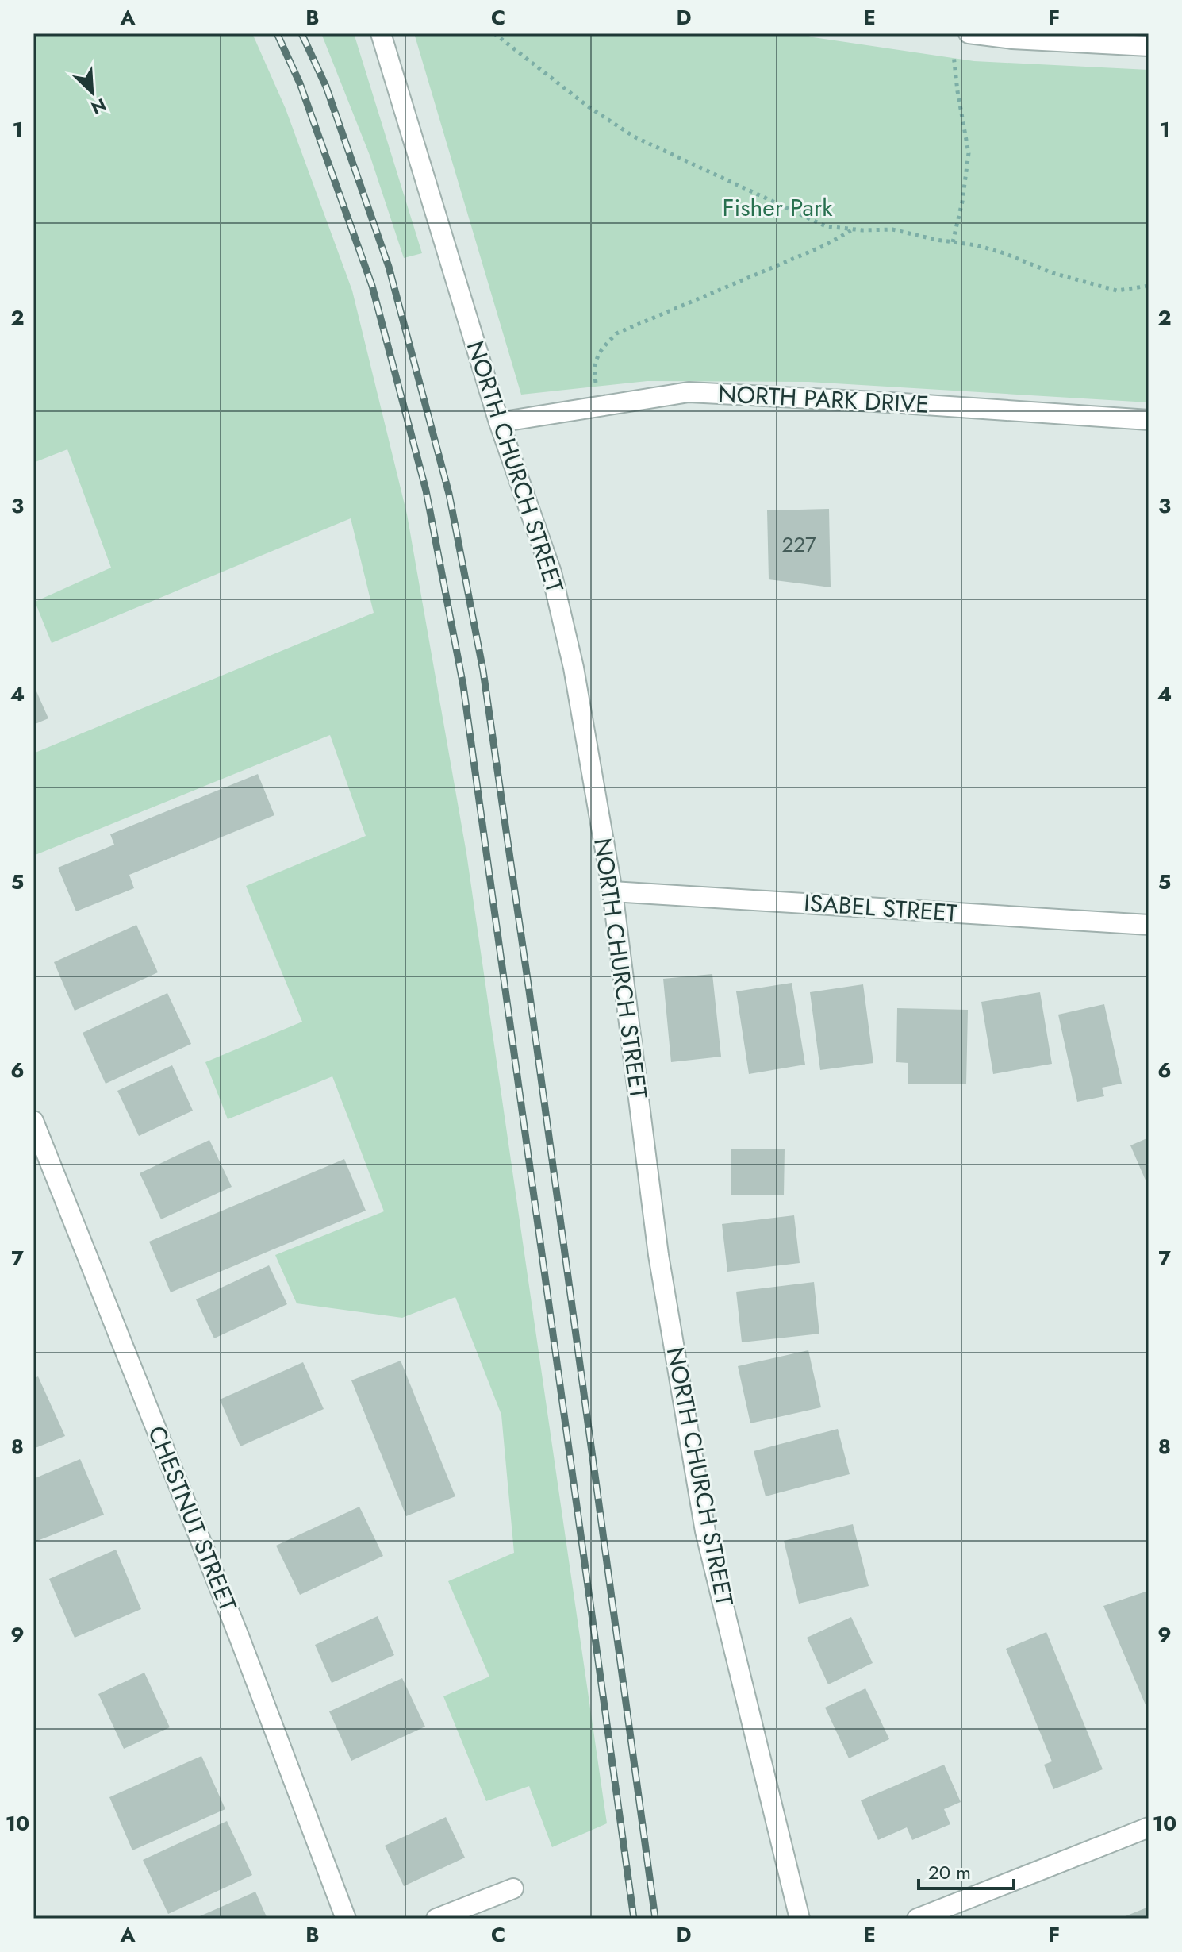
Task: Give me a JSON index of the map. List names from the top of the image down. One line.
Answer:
{"streets":{"street":["NORTH PARK DRIVE","NORTH CHURCH STREET","ISABEL STREET","CHESTNUT STREET"]},"crossings":[["NORTH PARK DRIVE","NORTH CHURCH STREET"],["NORTH CHURCH STREET","ISABEL STREET"]],"parks":["Fisher Park"],"house_numbers":["227"],"scale_bar":"20 m","north":"bottom right","grid":{"columns":["A","B","C","D","E","F"],"rows":["1","2","3","4","5","6","7","8","9","10"]}}
